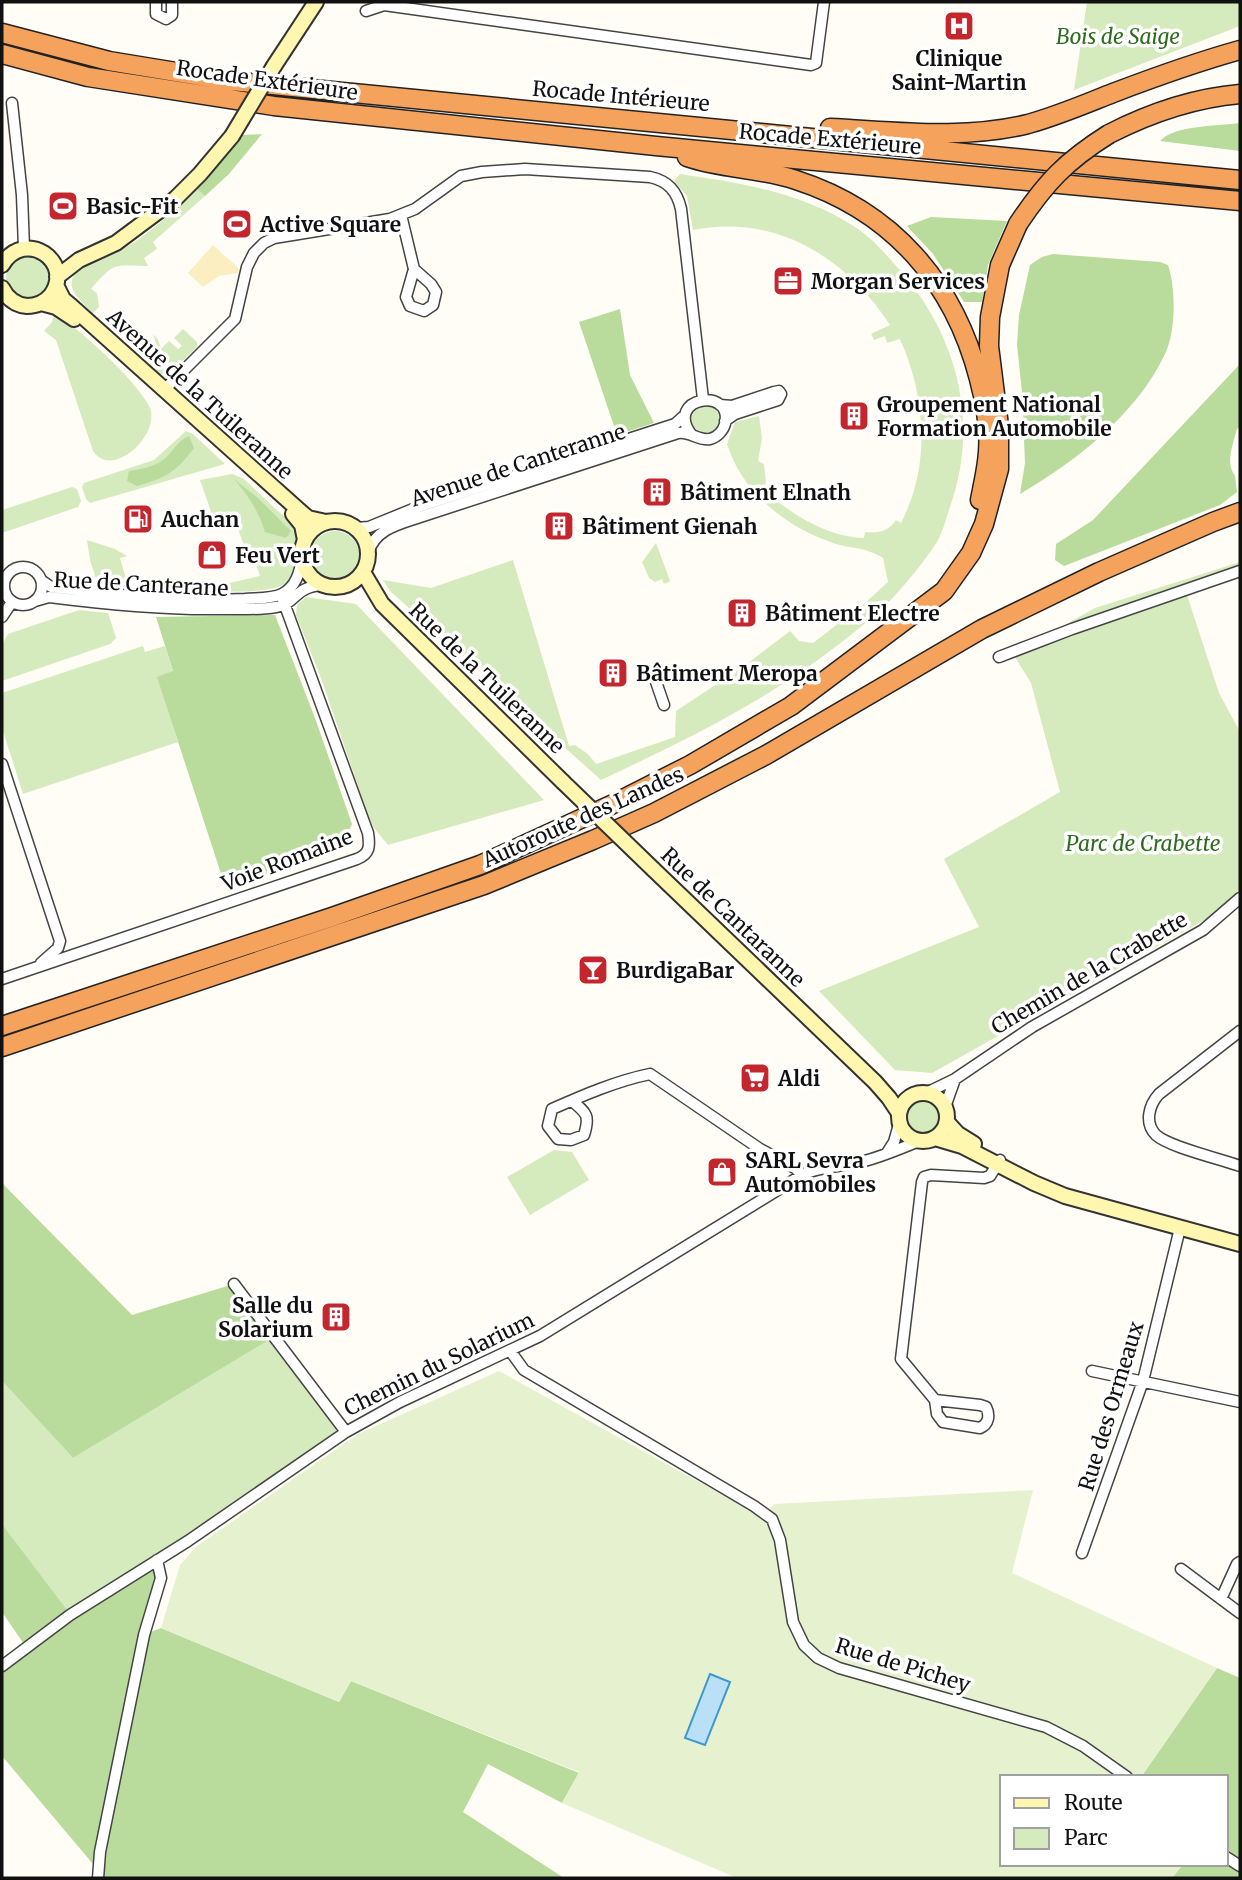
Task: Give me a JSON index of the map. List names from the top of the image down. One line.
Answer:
{"streets":{"highway":["Rocade Extérieure","Rocade Intérieure","Autoroute des Landes"],"street":["Avenue de la Tuileranne","Avenue de Canteranne","Rue de Canterane","Rue de la Tuileranne","Voie Romaine","Rue de Cantaranne","Chemin de la Crabette","Chemin du Solarium","Rue des Ormeaux","Rue de Pichey"]},"crossings":[["Avenue de la Tuileranne","Avenue de Canteranne"],["Avenue de la Tuileranne","Rue de Canterane"],["Avenue de la Tuileranne","Rue de la Tuileranne"],["Avenue de Canteranne","Rue de Canterane"],["Avenue de Canteranne","Rue de la Tuileranne"],["Rue de Canterane","Rue de la Tuileranne"],["Rue de Canterane","Voie Romaine"],["Rue de la Tuileranne","Rue de Cantaranne"],["Rue de Cantaranne","Chemin de la Crabette"],["Rue de Cantaranne","Chemin du Solarium"],["Chemin de la Crabette","Chemin du Solarium"],["Chemin du Solarium","Rue de Pichey"]],"parks":["Bois de Saige","Parc de Crabette"],"places":{"hospital":["Clinique Saint-Martin"],"sports":["Basic-Fit","Active Square"],"office":["Morgan Services"],"building":["Groupement National Formation Automobile","Bâtiment Elnath","Bâtiment Gienah","Bâtiment Electre","Bâtiment Meropa","Salle du Solarium"],"fuel station":["Auchan"],"shop":["Feu Vert","SARL Sevra Automobiles"],"bar":["BurdigaBar"],"supermarket":["Aldi"]},"legend":["Route","Parc"]}
